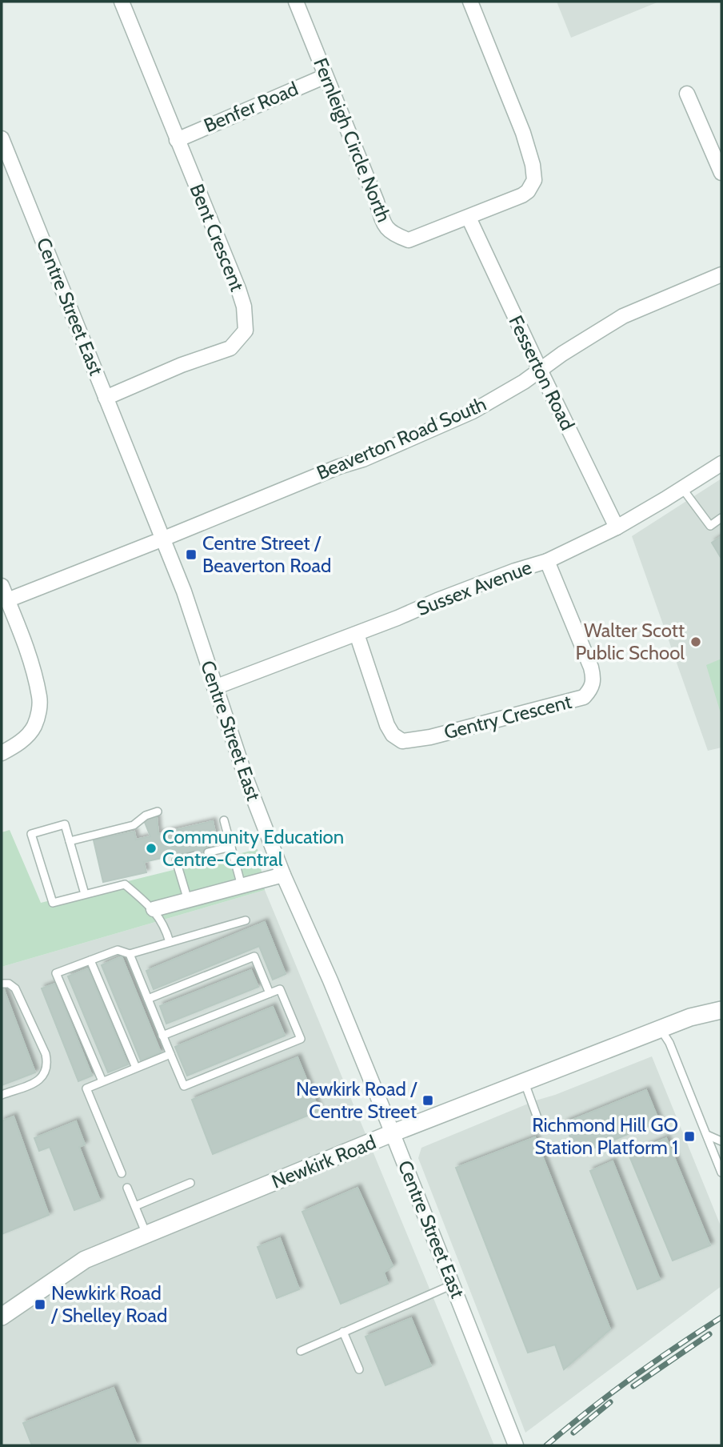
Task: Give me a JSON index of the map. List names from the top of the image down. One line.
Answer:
{"streets":{"street":["Benfer Road","Fernleigh Circle North","Bent Crescent","Centre Street East","Fesserton Road","Beaverton Road South","Sussex Avenue","Gentry Crescent","Newkirk Road"]},"crossings":[["Benfer Road","Fernleigh Circle North"],["Benfer Road","Bent Crescent"],["Fernleigh Circle North","Fesserton Road"],["Bent Crescent","Centre Street East"],["Centre Street East","Beaverton Road South"],["Centre Street East","Sussex Avenue"],["Centre Street East","Newkirk Road"],["Fesserton Road","Beaverton Road South"],["Fesserton Road","Sussex Avenue"],["Sussex Avenue","Gentry Crescent"]],"places":{"transit":["Centre Street / Beaverton Road","Newkirk Road / Centre Street","Richmond Hill GO Station Platform 1","Newkirk Road / Shelley Road"],"other":["Walter Scott Public School","Community Education Centre-Central"]}}
